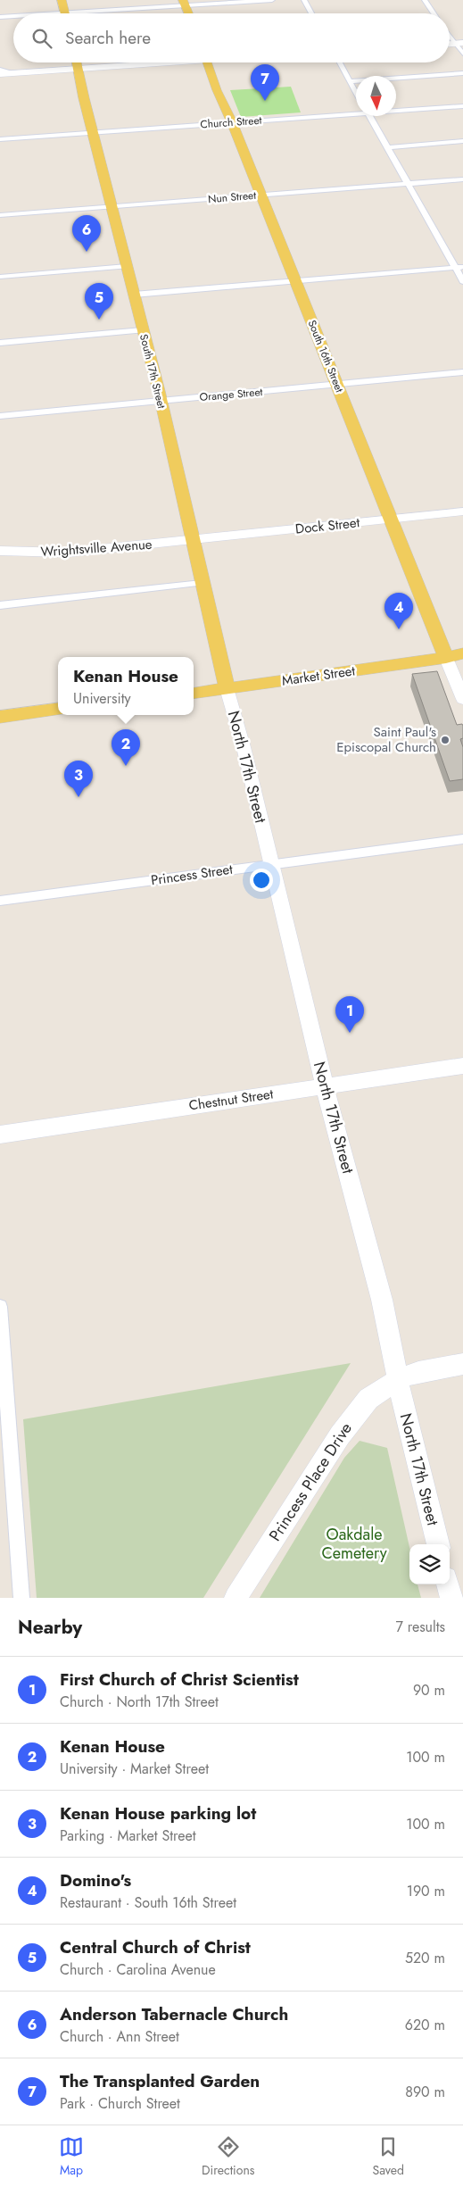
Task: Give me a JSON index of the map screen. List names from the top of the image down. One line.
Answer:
{"streets":{"main road":["South 16th Street","South 17th Street","Market Street"],"street":["Church Street","Nun Street","Orange Street","Dock Street","Wrightsville Avenue","North 17th Street","Princess Street","Chestnut Street","Princess Place Drive"]},"crossings":[["Church Street","South 16th Street"],["Church Street","South 17th Street"],["Nun Street","South 16th Street"],["Nun Street","South 17th Street"],["South 16th Street","Orange Street"],["South 16th Street","Dock Street"],["South 16th Street","Market Street"],["South 17th Street","Orange Street"],["South 17th Street","Dock Street"],["South 17th Street","Wrightsville Avenue"],["South 17th Street","Market Street"],["South 17th Street","North 17th Street"],["Dock Street","Wrightsville Avenue"],["Market Street","North 17th Street"],["North 17th Street","Princess Street"],["North 17th Street","Chestnut Street"],["North 17th Street","Princess Place Drive"]],"parks":["Oakdale Cemetery"],"places":["Saint Paul's Episcopal Church"],"north":"bottom","page":{"search":"Search here","pins":["7","6","5","4","2","3","1"],"popup":["Kenan House","University"],"heading":["Nearby","7 results"],"list":[{"mark":"1","name":"First Church of Christ Scientist","note":"Church · North 17th Street","value":"90 m"},{"mark":"2","name":"Kenan House","note":"University · Market Street","value":"100 m"},{"mark":"3","name":"Kenan House parking lot","note":"Parking · Market Street","value":"100 m"},{"mark":"4","name":"Domino's","note":"Restaurant · South 16th Street","value":"190 m"},{"mark":"5","name":"Central Church of Christ","note":"Church · Carolina Avenue","value":"520 m"},{"mark":"6","name":"Anderson Tabernacle Church","note":"Church · Ann Street","value":"620 m"},{"mark":"7","name":"The Transplanted Garden","note":"Park · Church Street","value":"890 m"}],"nav":["Map","Directions","Saved"]}}
